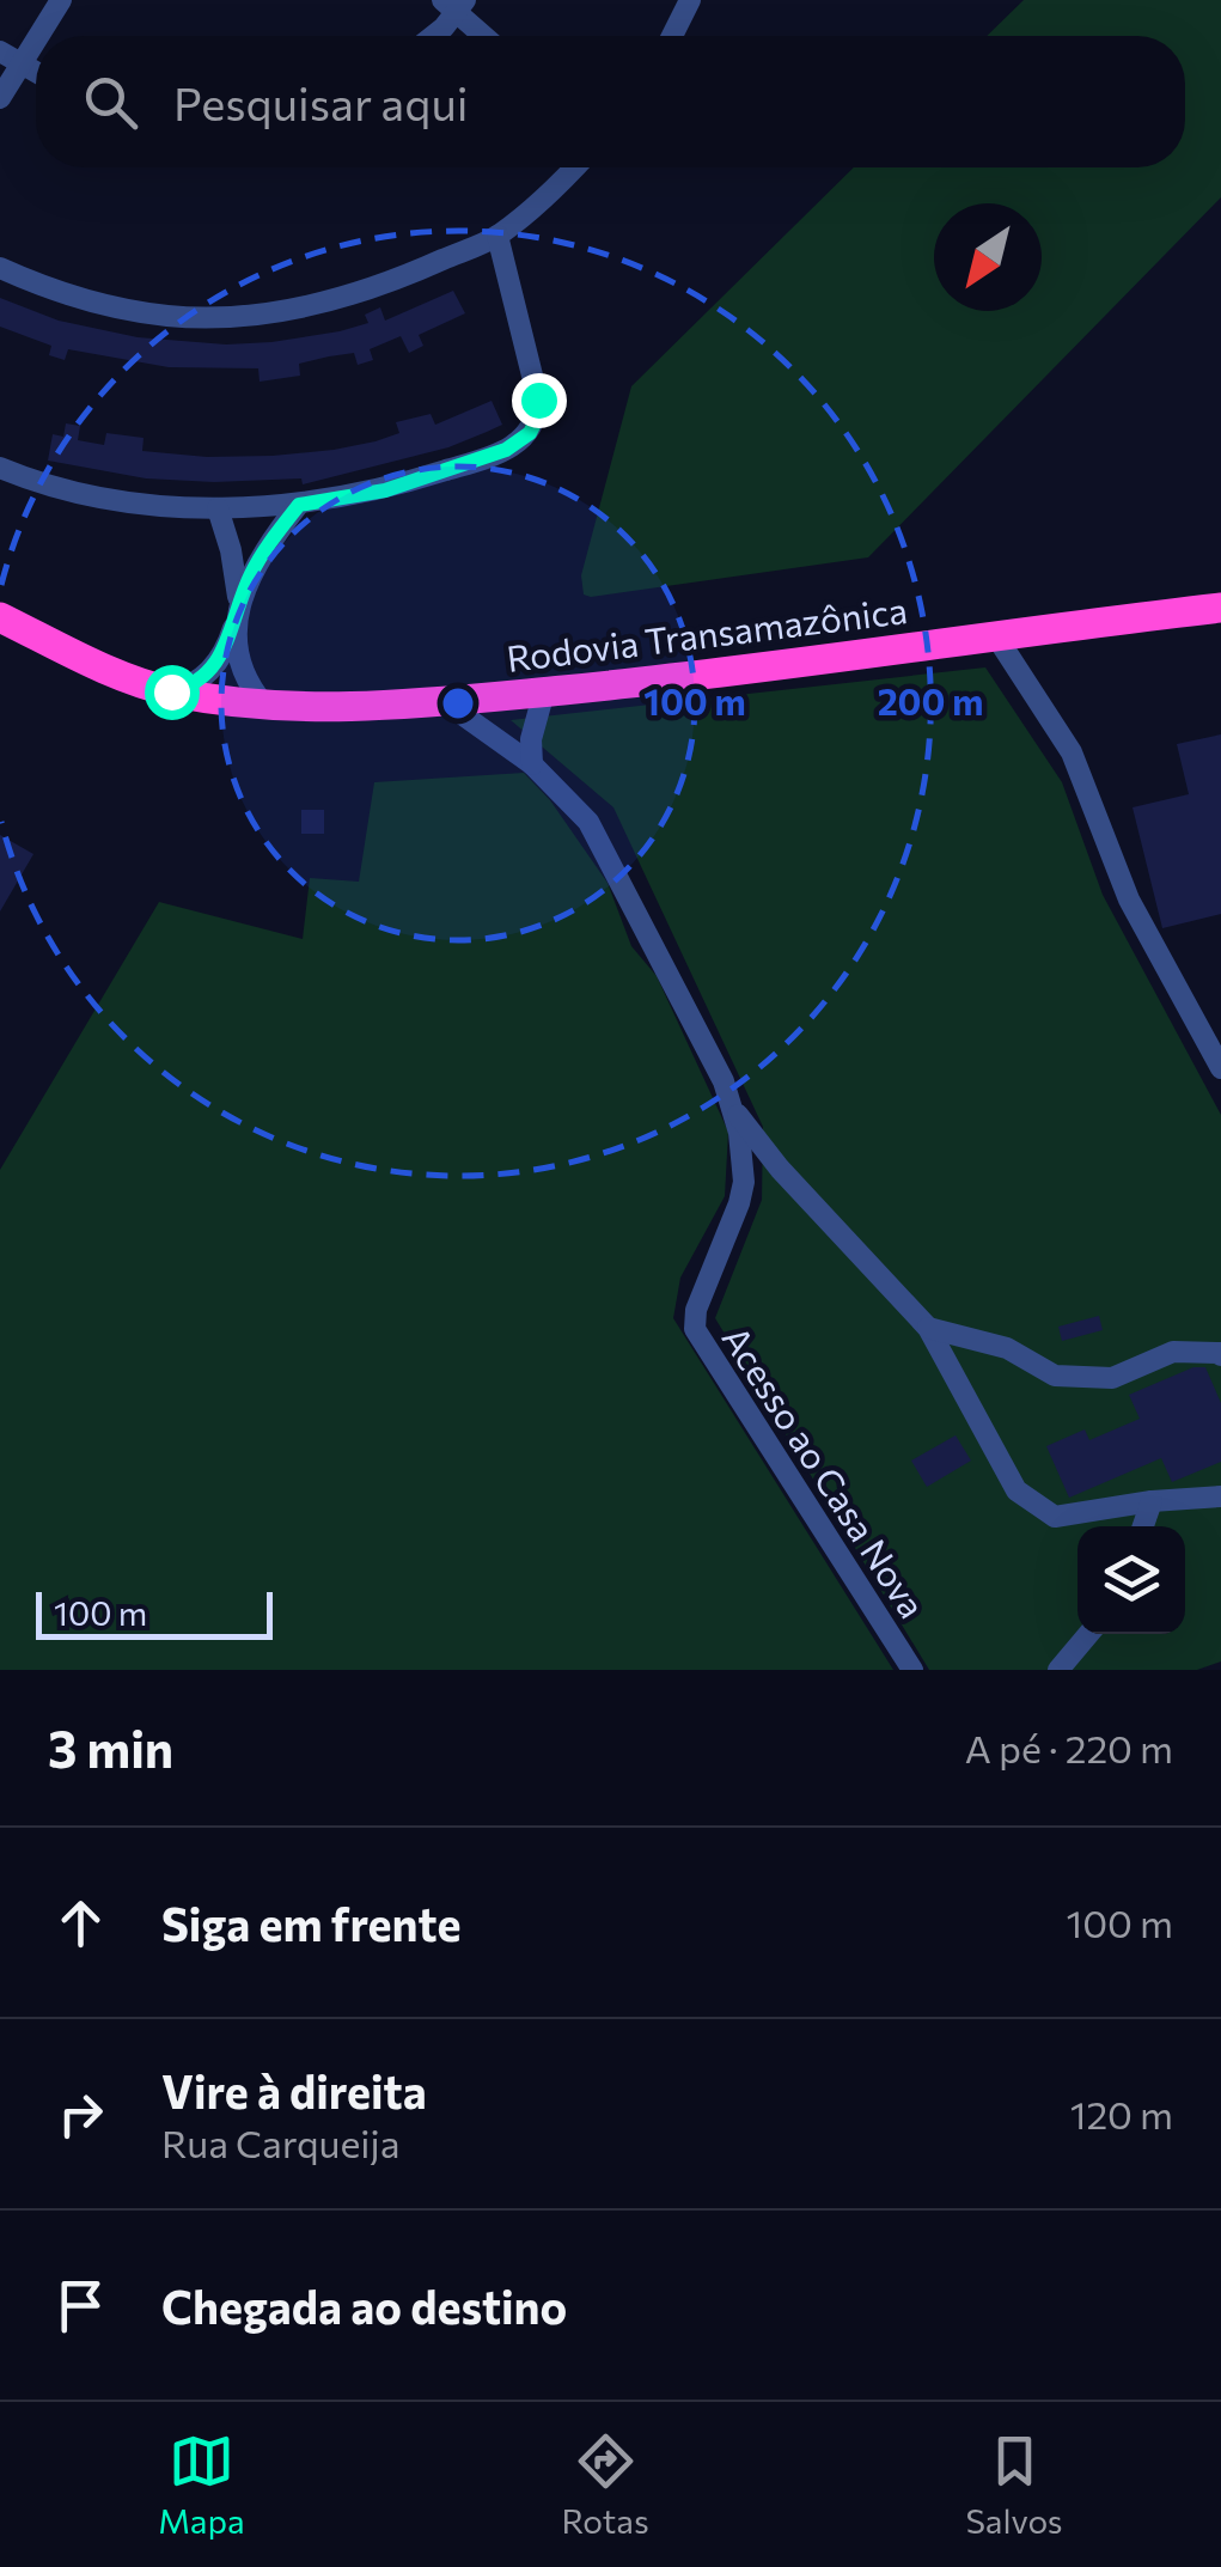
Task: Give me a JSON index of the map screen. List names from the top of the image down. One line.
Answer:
{"streets":{"highway":["Rodovia Transamazônica"],"street":["Acesso ao Casa Nova"]},"crossings":[["Rodovia Transamazônica","Acesso ao Casa Nova"]],"scale_bar":"100 m","north":"bottom left","page":{"search":"Pesquisar aqui","scale":"100 m","heading":["3 min","A pé · 220 m"],"list":[["Siga em frente","100 m"],["Vire à direita","Rua Carqueija","120 m"],"Chegada ao destino"],"nav":["Mapa","Rotas","Salvos"]},"rings":["100 m","200 m"]}
